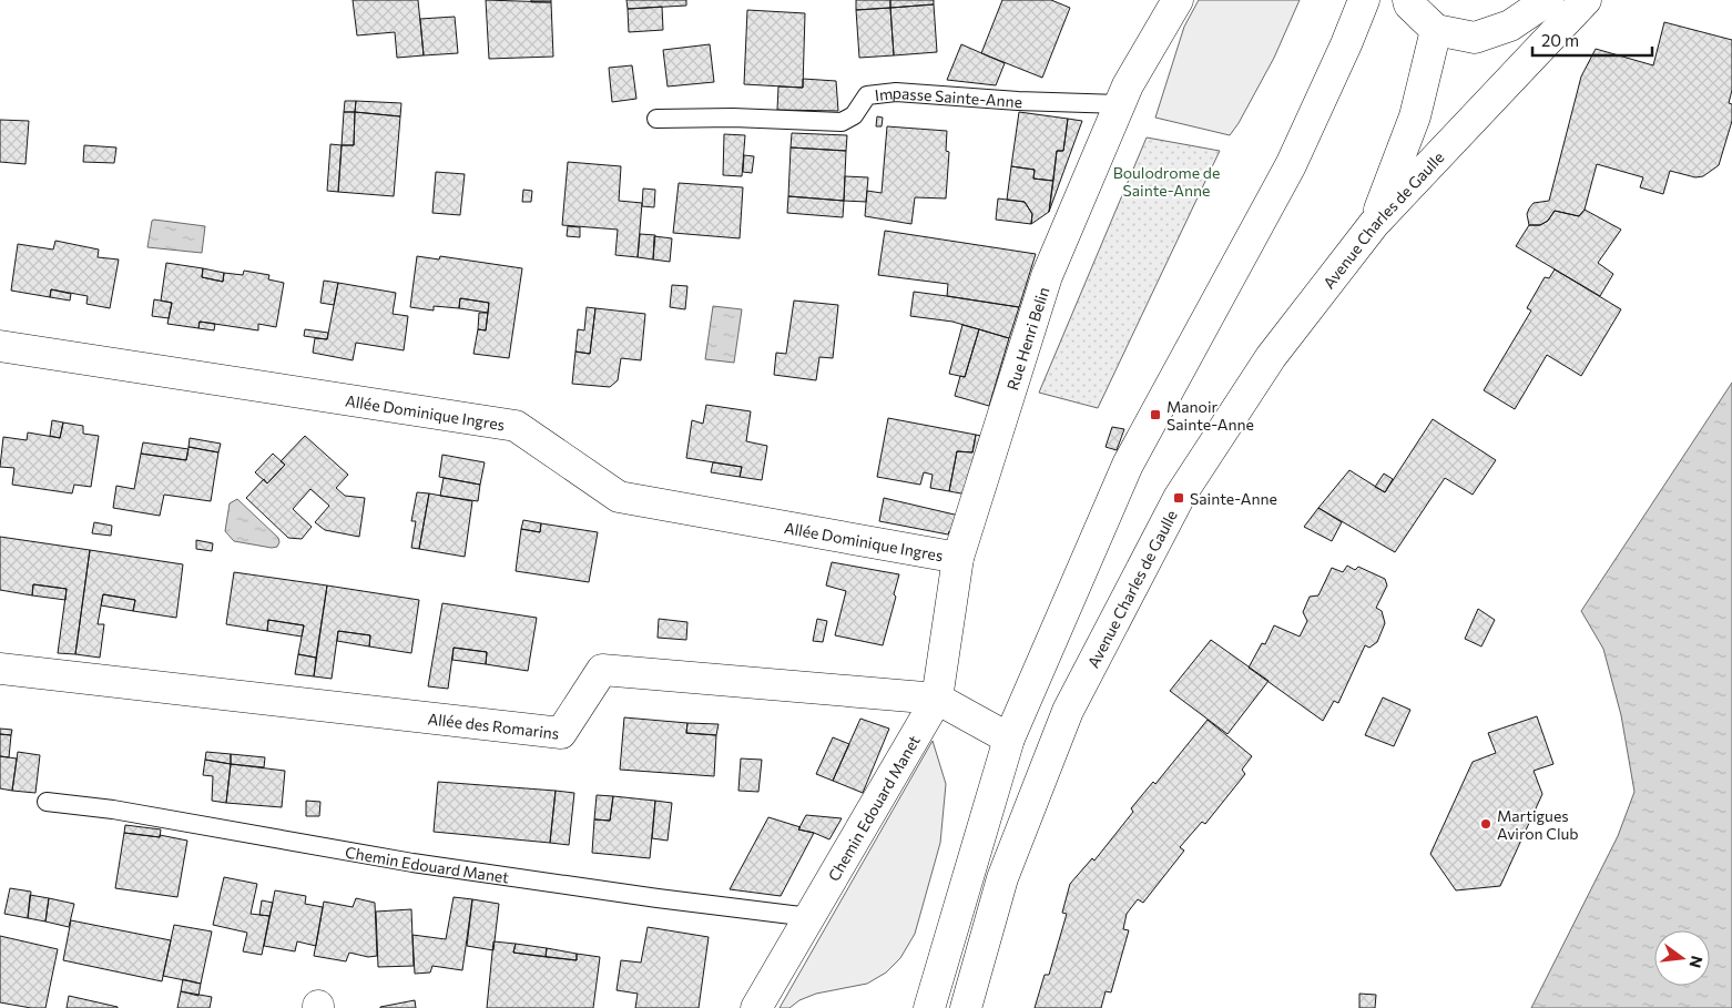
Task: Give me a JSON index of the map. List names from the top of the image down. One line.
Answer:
{"streets":{"street":["Avenue Charles de Gaulle","Rue Henri Belin","Allée Dominique Ingres","Allée des Romarins","Chemin Edouard Manet"],"lane":["Impasse Sainte-Anne"]},"crossings":[["Impasse Sainte-Anne","Rue Henri Belin"],["Rue Henri Belin","Allée Dominique Ingres"],["Rue Henri Belin","Allée des Romarins"],["Rue Henri Belin","Chemin Edouard Manet"],["Allée des Romarins","Chemin Edouard Manet"]],"parks":["Boulodrome de Sainte-Anne"],"places":{"transit":["Manoir Sainte-Anne","Sainte-Anne"],"other":["Martigues Aviron Club"]},"scale_bar":"20 m","north":"right"}
